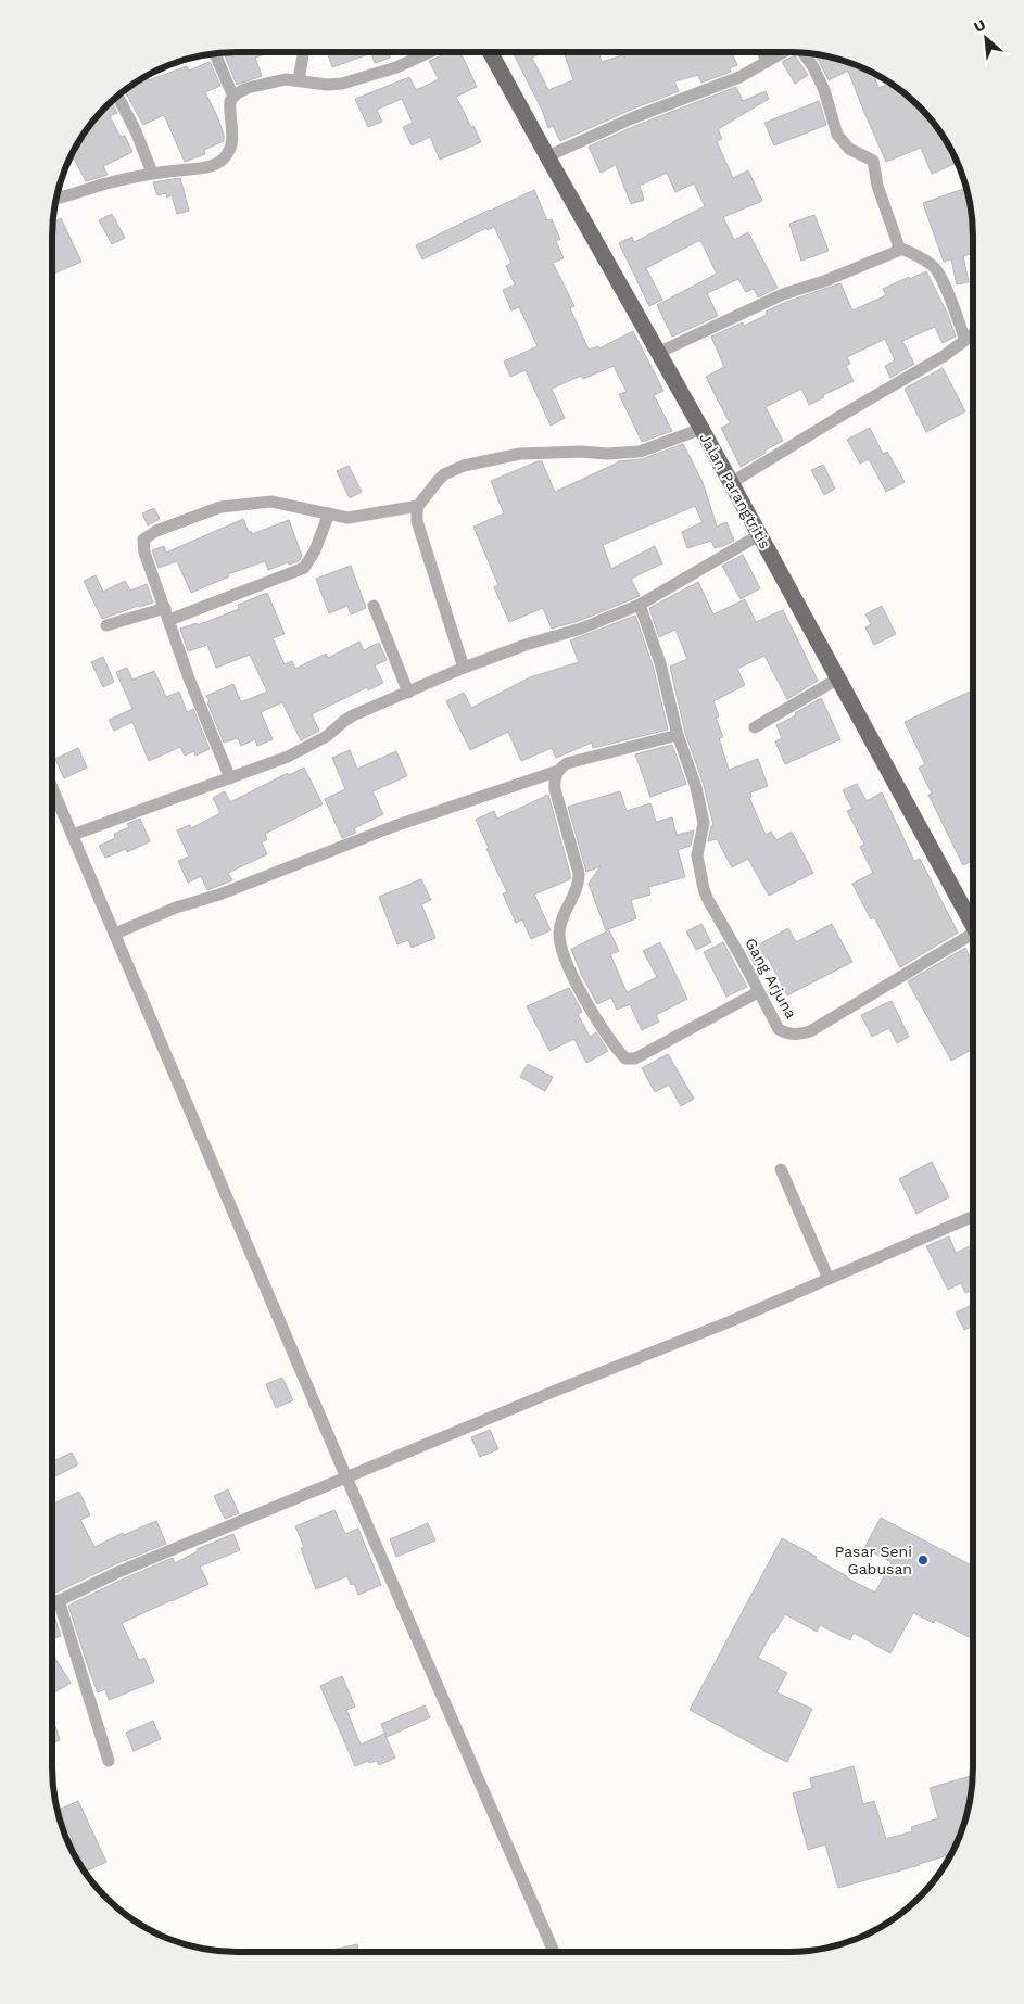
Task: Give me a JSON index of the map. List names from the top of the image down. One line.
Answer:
{"streets":{"main road":["Jalan Parangtritis"],"street":["Gang Arjuna"]},"places":["Pasar Seni Gabusan"],"north":"top left"}
